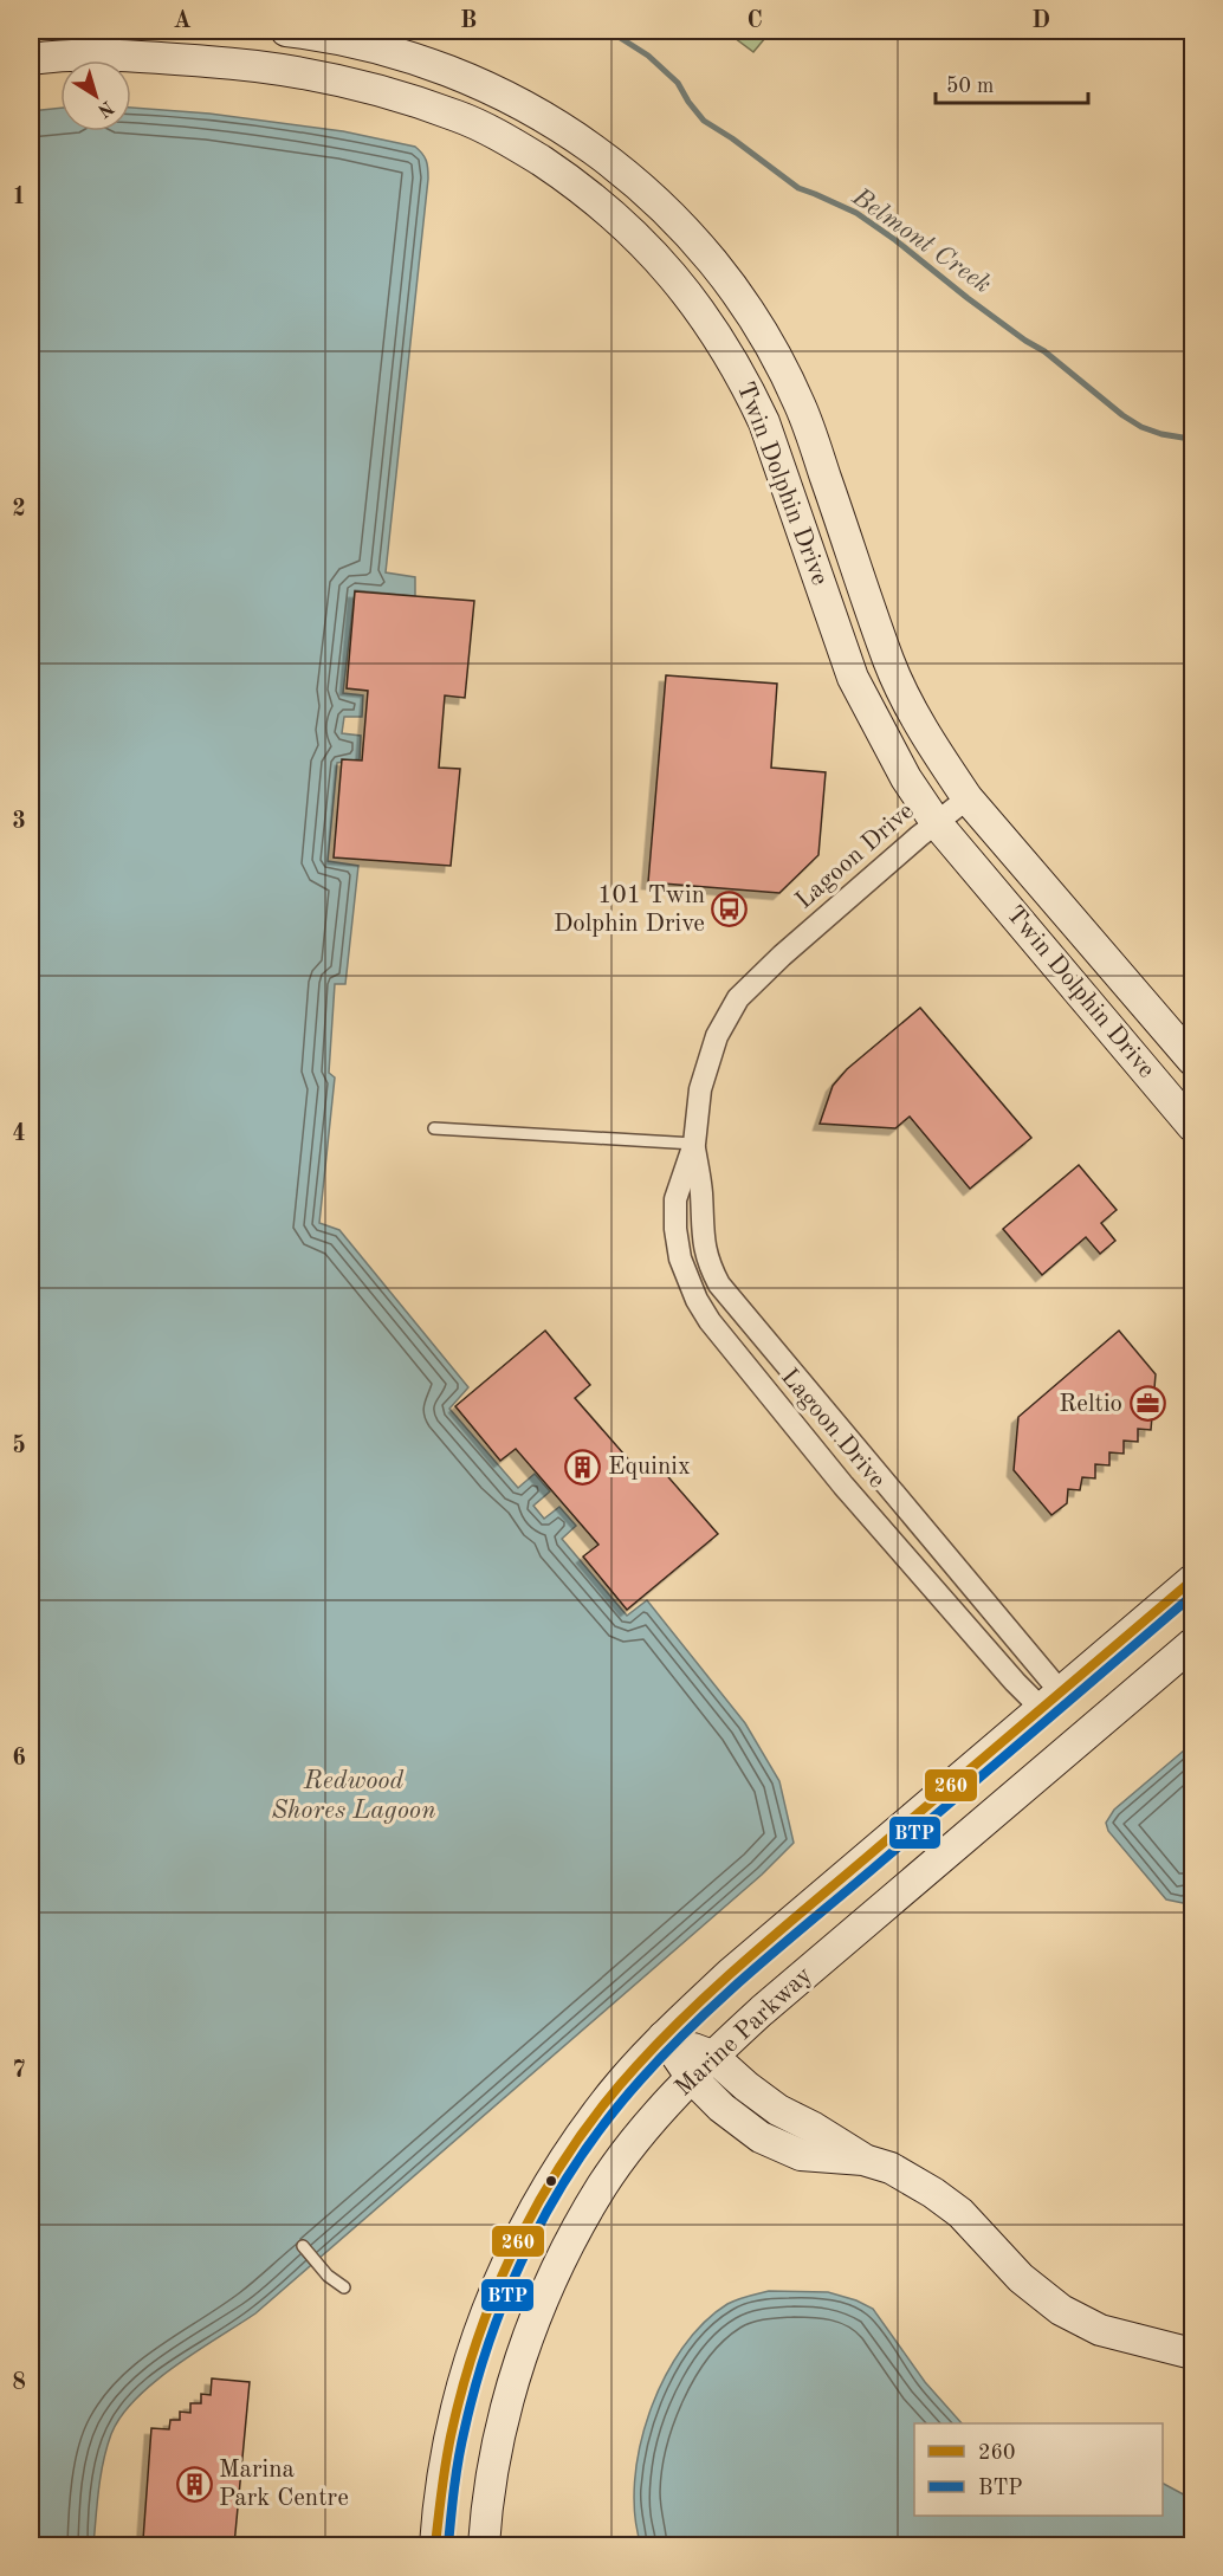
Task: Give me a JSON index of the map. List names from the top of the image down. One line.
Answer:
{"streets":{"main road":["Twin Dolphin Drive","Marine Parkway"],"street":["Lagoon Drive"]},"crossings":[["Twin Dolphin Drive","Lagoon Drive"],["Lagoon Drive","Marine Parkway"]],"water":["Belmont Creek","Redwood Shores Lagoon"],"places":{"bus stop":["101 Twin Dolphin Drive"],"office":["Reltio"],"building":["Equinix","Marina Park Centre"]},"lines":["transit line 260","transit line BTP"],"legend":["260","BTP"],"scale_bar":"50 m","north":"bottom right","grid":{"columns":["A","B","C","D"],"rows":["1","2","3","4","5","6","7","8"]}}
